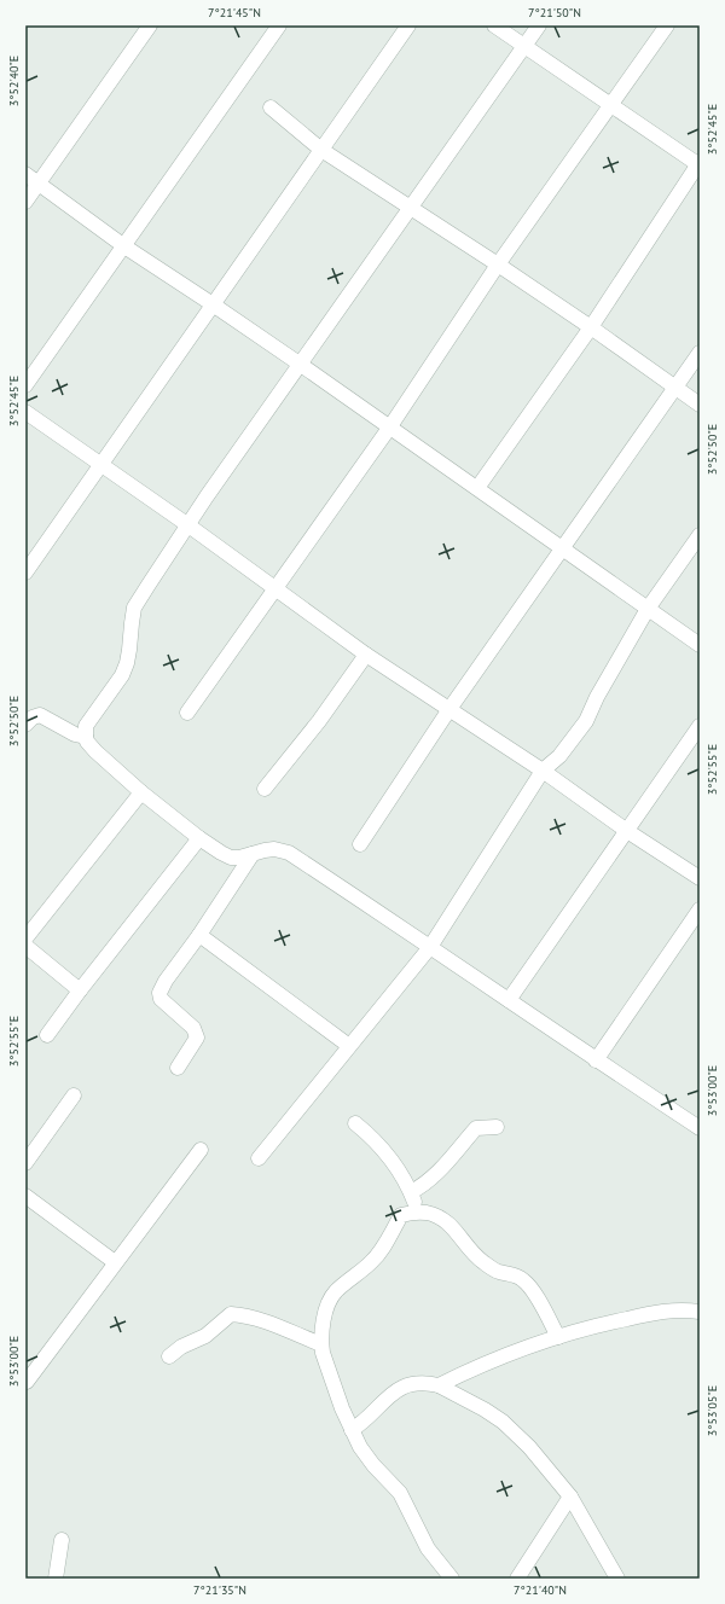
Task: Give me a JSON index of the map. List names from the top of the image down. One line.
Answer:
{"coordinates":["7°21'45\"N","7°21'50\"N","3°52'40\"E","3°52'45\"E","3°52'50\"E","3°52'55\"E","3°53'00\"E","3°53'05\"E","7°21'35\"N","7°21'40\"N"]}
